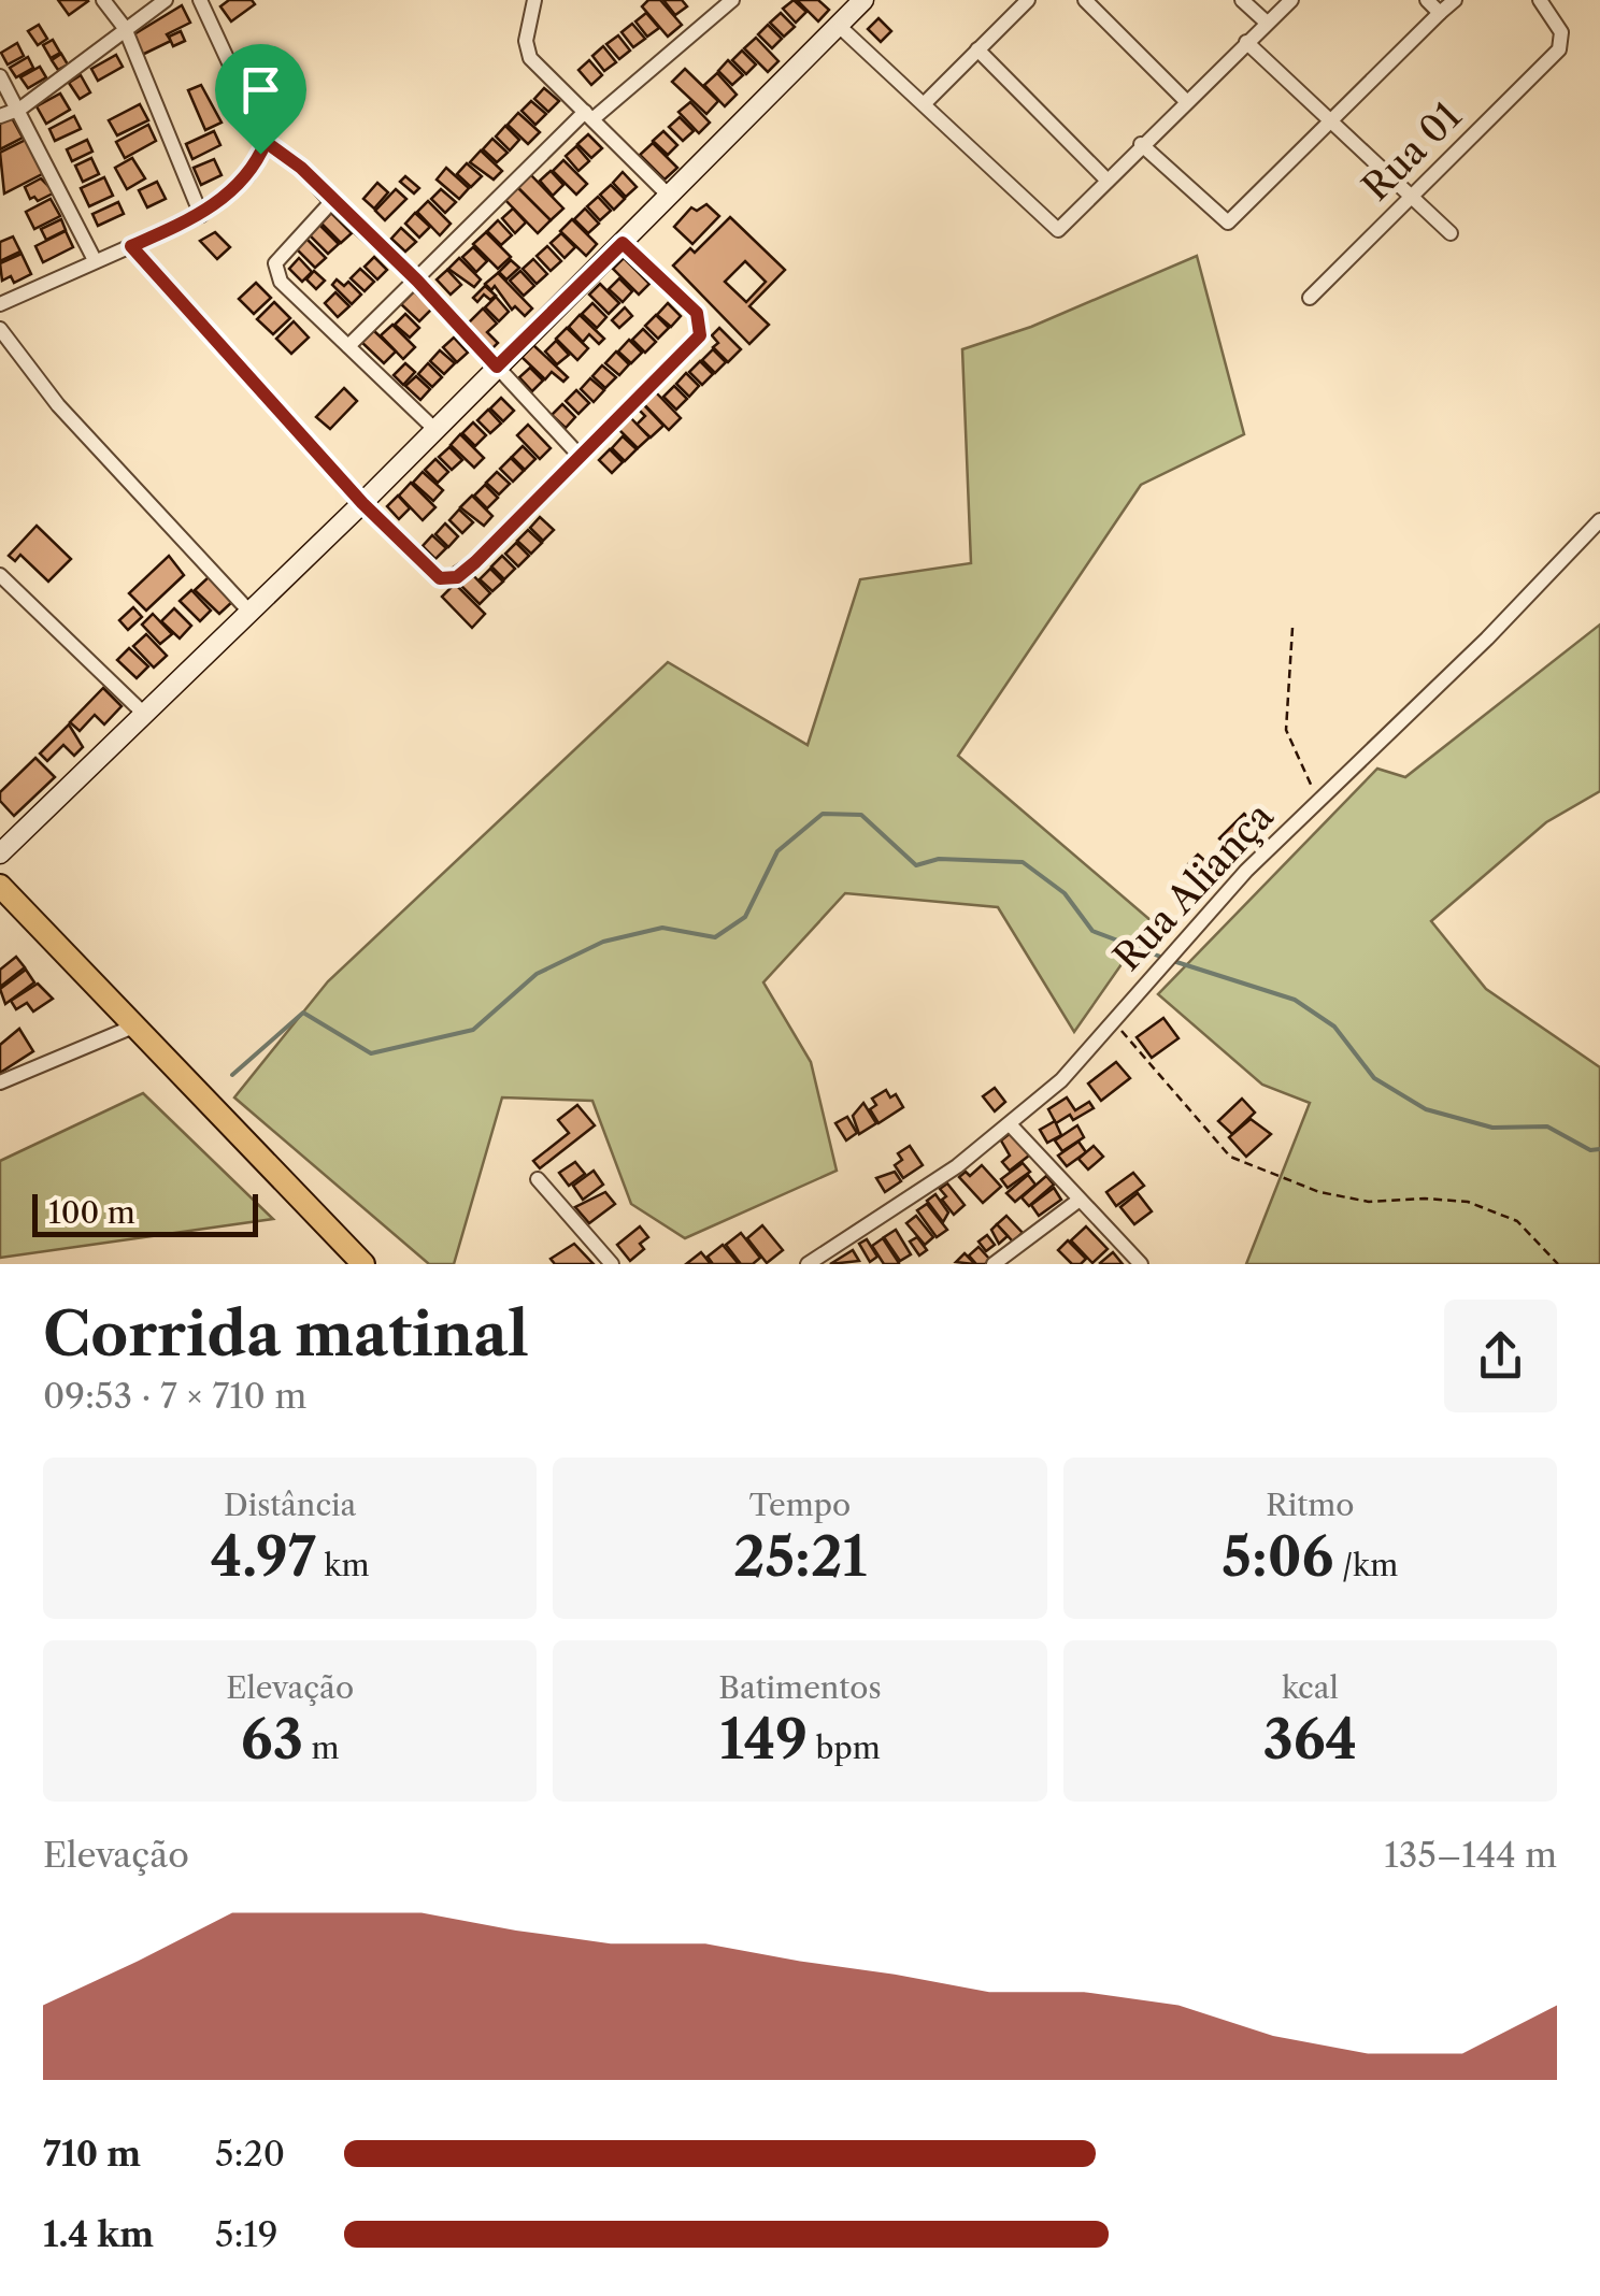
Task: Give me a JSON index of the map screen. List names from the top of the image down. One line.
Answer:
{"streets":{"street":["Rua 01","Rua Aliança"]},"scale_bar":"100 m","page":{"scale":"100 m","heading":["Corrida matinal","09:53 · 7 × 710 m"],"stats":[["Distância","4.97 km"],["Tempo","25:21"],["Ritmo","5:06 /km"],["Elevação","63 m"],["Batimentos","149 bpm"],["kcal","364"]],"chart":["Elevação","135–144 m"],"list":[{"name":"710 m","note":"5:20"},{"name":"1.4 km","note":"5:19"}]}}
